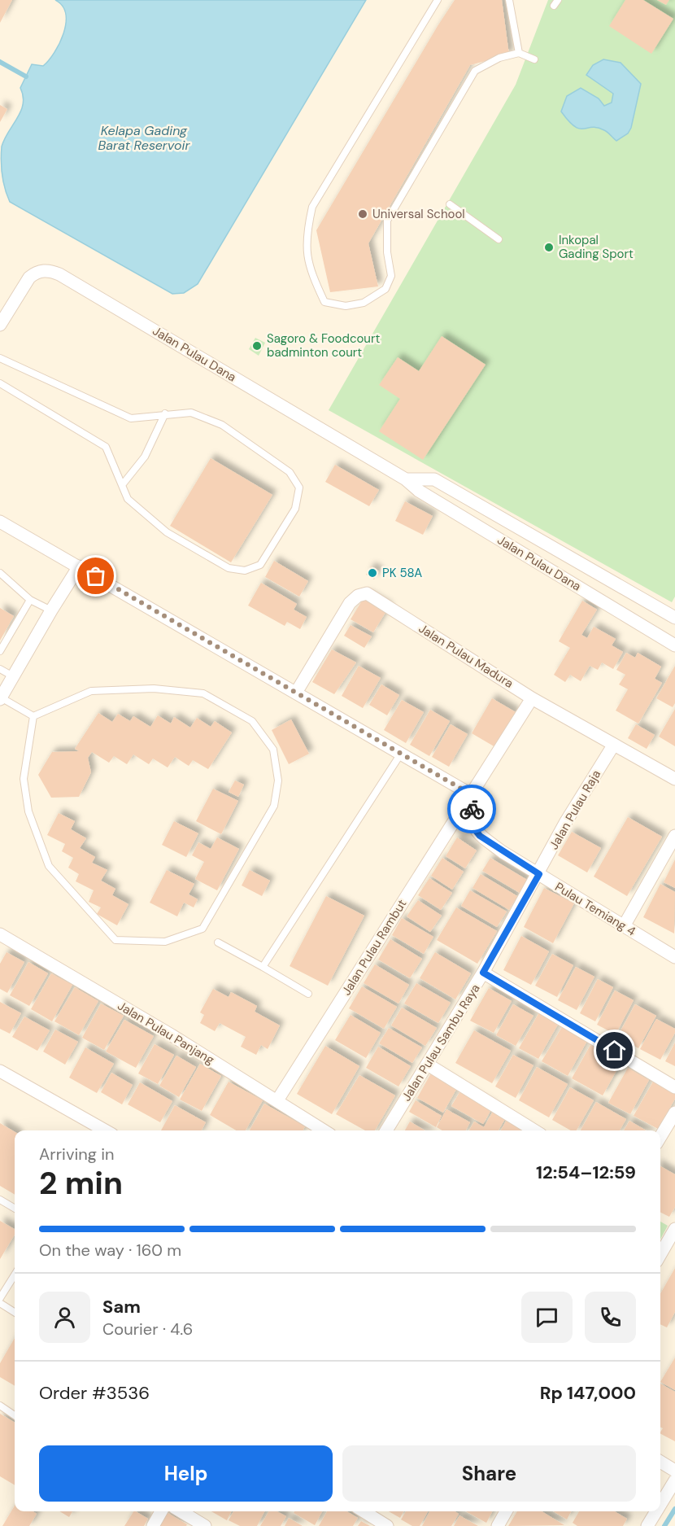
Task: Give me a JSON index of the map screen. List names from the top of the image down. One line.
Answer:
{"streets":{"street":["Jalan Pulau Dana","Jalan Pulau Madura","Jalan Pulau Raja","Pulau Temiang 4","Jalan Pulau Rambut","Jalan Pulau Panjang","Jalan Pulau Sambu Raya"]},"crossings":[["Jalan Pulau Madura","Jalan Pulau Raja"],["Jalan Pulau Madura","Jalan Pulau Rambut"],["Jalan Pulau Raja","Pulau Temiang 4"],["Jalan Pulau Raja","Jalan Pulau Sambu Raya"],["Pulau Temiang 4","Jalan Pulau Rambut"],["Pulau Temiang 4","Jalan Pulau Sambu Raya"],["Jalan Pulau Rambut","Jalan Pulau Panjang"]],"water":["Kelapa Gading Barat Reservoir"],"places":["Universal School","Inkopal Gading Sport","Sagoro & Foodcourt badminton court","PK 58A"],"page":{"heading":["2 min","Arriving in","12:54–12:59"],"panel":["Sam","Courier · 4.6","Order #3536","Rp 147,000"],"bar":"On the way · 160 m","buttons":["Help","Share"]}}
